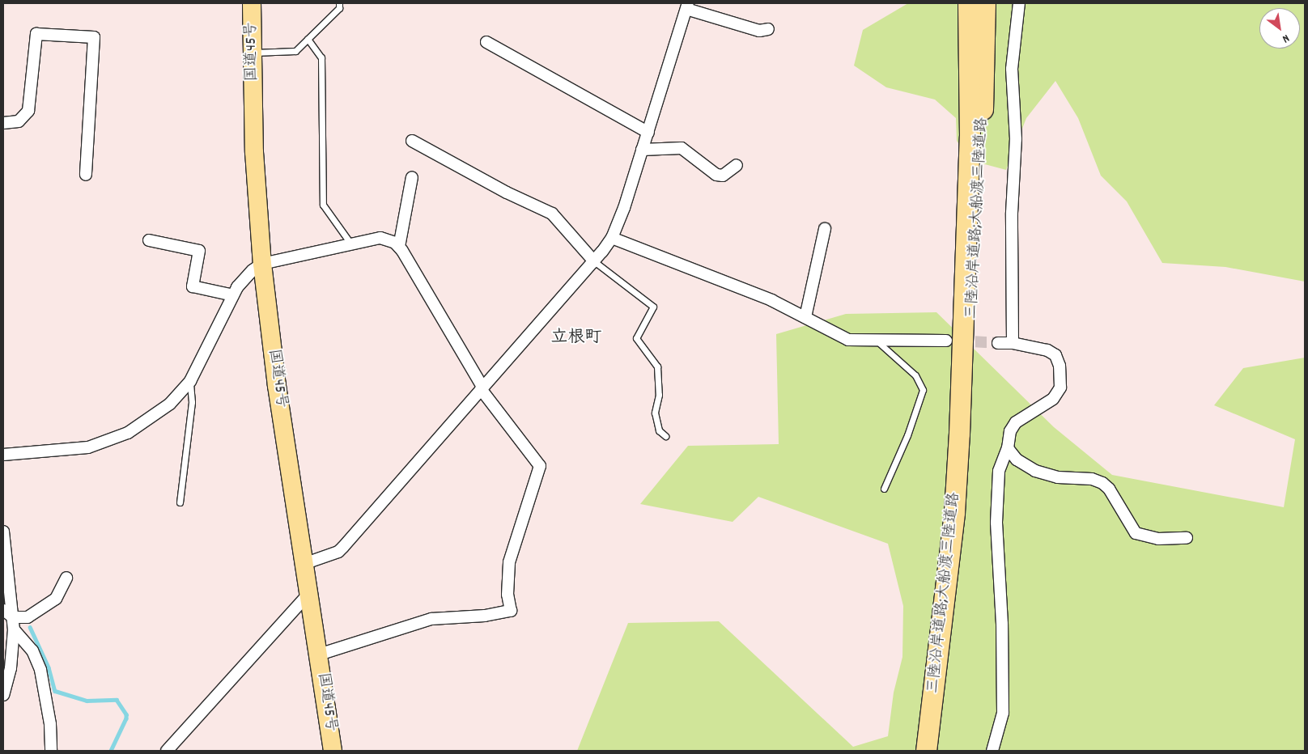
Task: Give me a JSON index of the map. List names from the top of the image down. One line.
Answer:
{"streets":{"highway":["国道45号","三陸沿岸道路;大船渡三陸道路"]},"districts":["立根町"],"north":"bottom right"}
